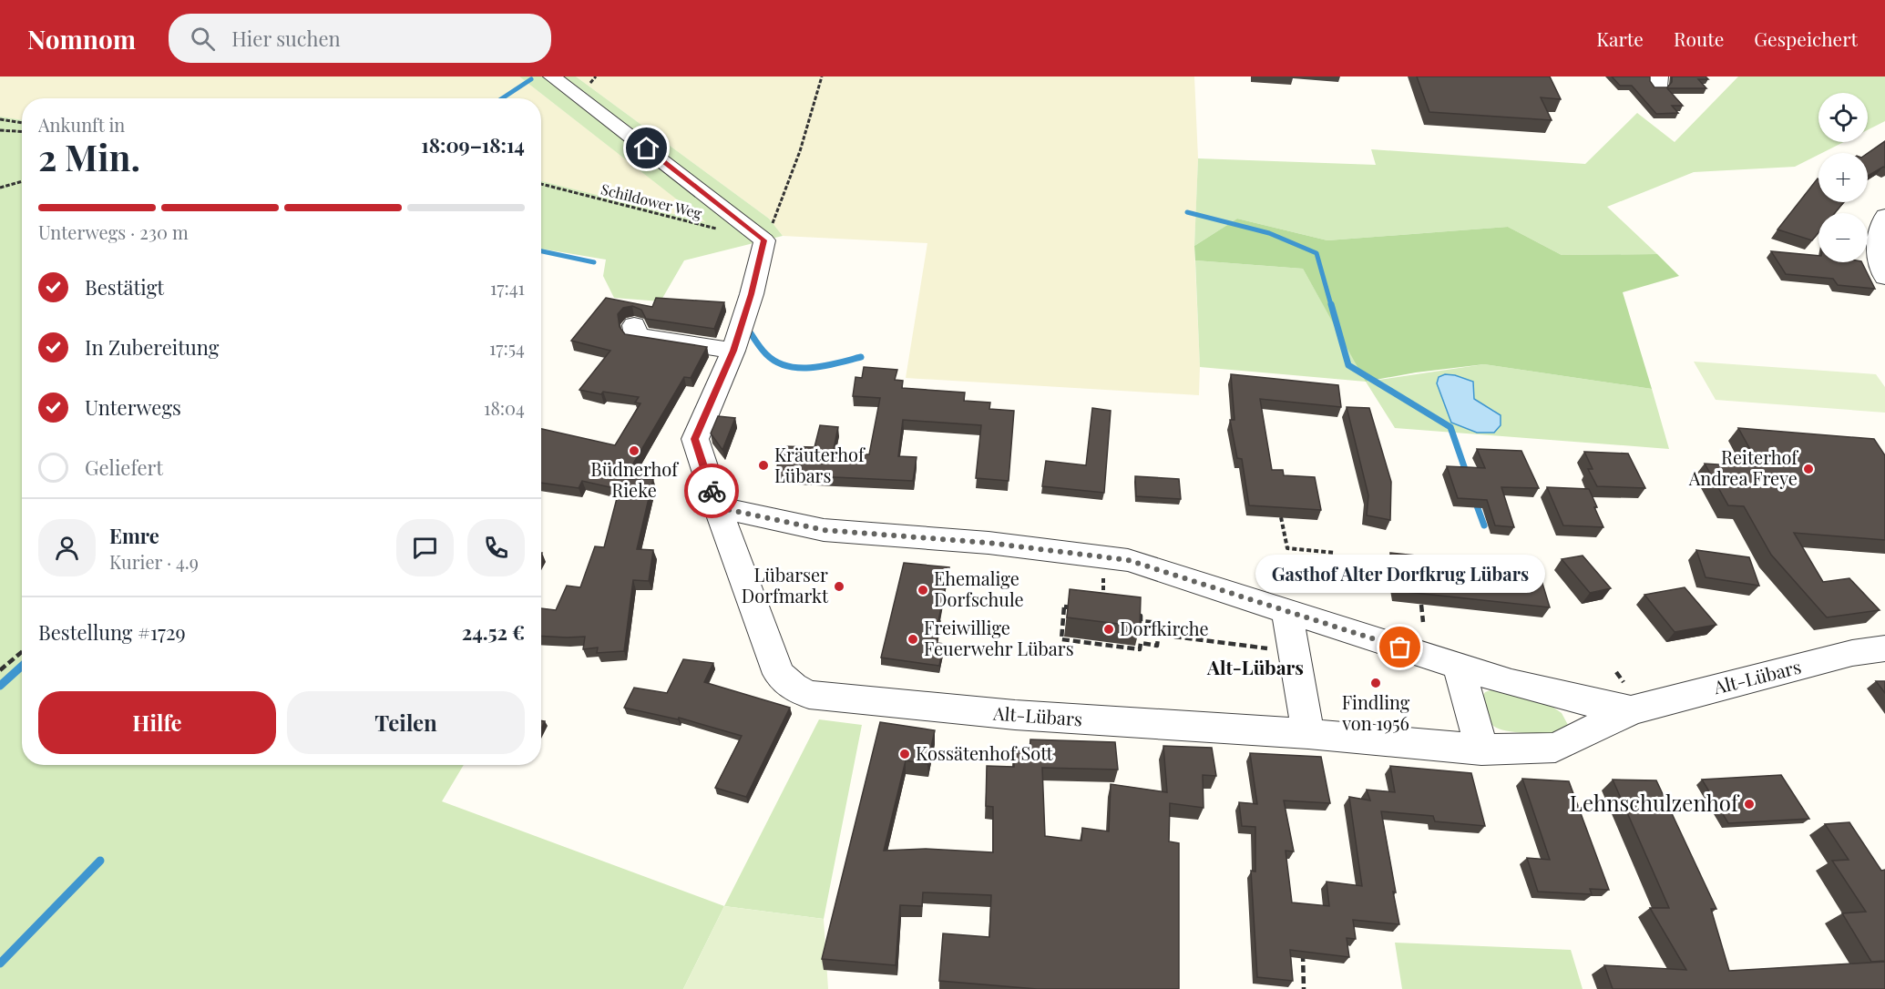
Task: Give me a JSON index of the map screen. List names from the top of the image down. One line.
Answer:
{"streets":{"street":["Alt-Lübars"],"path":["Schildower Weg"]},"districts":["Alt-Lübars"],"places":["Büdnerhof Rieke","Kräuterhof Lübars","Reiterhof Andrea Freye","Lübarser Dorfmarkt","Ehemalige Dorfschule","Dorfkirche","Freiwillige Feuerwehr Lübars","Gasthof Alter Dorfkrug Lübars","Findling von 1956","Kossätenhof Sott","Lehnschulzenhof"],"page":{"header":"Nomnom","search":"Hier suchen","nav":["Karte","Route","Gespeichert"],"map_buttons":["+","−"],"heading":["2 Min.","Ankunft in","18:09–18:14"],"panel":["Emre","Kurier · 4.9","Bestellung #1729","24.52 €"],"bar":"Unterwegs · 230 m","list":[["Bestätigt","17:41"],["In Zubereitung","17:54"],["Unterwegs","18:04"],"Geliefert"],"bubble":"Gasthof Alter Dorfkrug Lübars","buttons":["Hilfe","Teilen"]}}
